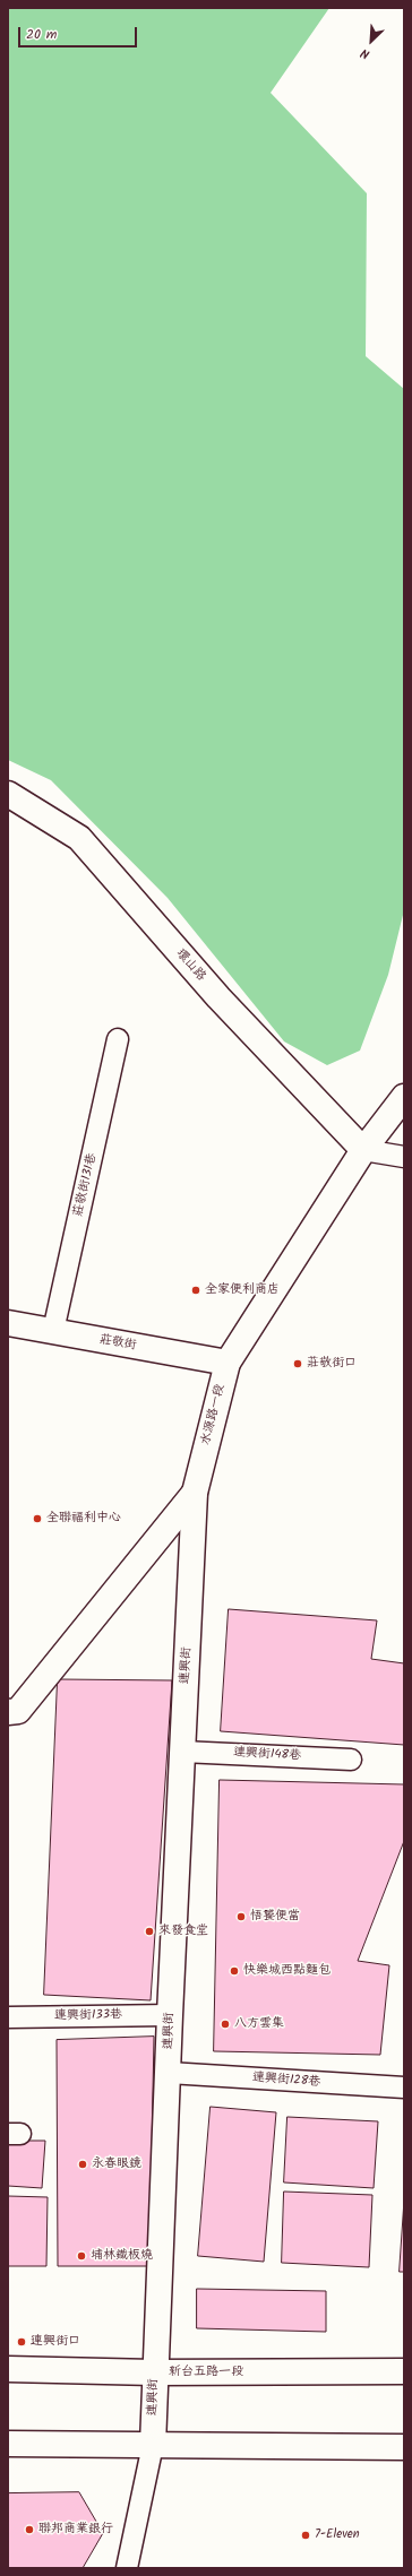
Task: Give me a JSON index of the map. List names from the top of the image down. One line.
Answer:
{"streets":{"street":["環山路","莊敬街","水源路一段","連興街","新台五路一段"],"lane":["莊敬街131巷","連興街148巷","連興街133巷","連興街128巷"]},"crossings":[["環山路","水源路一段"],["莊敬街131巷","莊敬街"],["莊敬街","水源路一段"],["水源路一段","連興街"],["連興街","連興街148巷"],["連興街","連興街133巷"],["連興街","連興街128巷"],["連興街","新台五路一段"]],"places":["全家便利商店","莊敬街口","全聯福利中心","悟饕便當","來發食堂","快樂城西點麵包","八方雲集","永春眼鏡","埔林鐡板燒","連興街口","聯邦商業銀行","7-Eleven"],"scale_bar":"20 m","north":"bottom left"}
